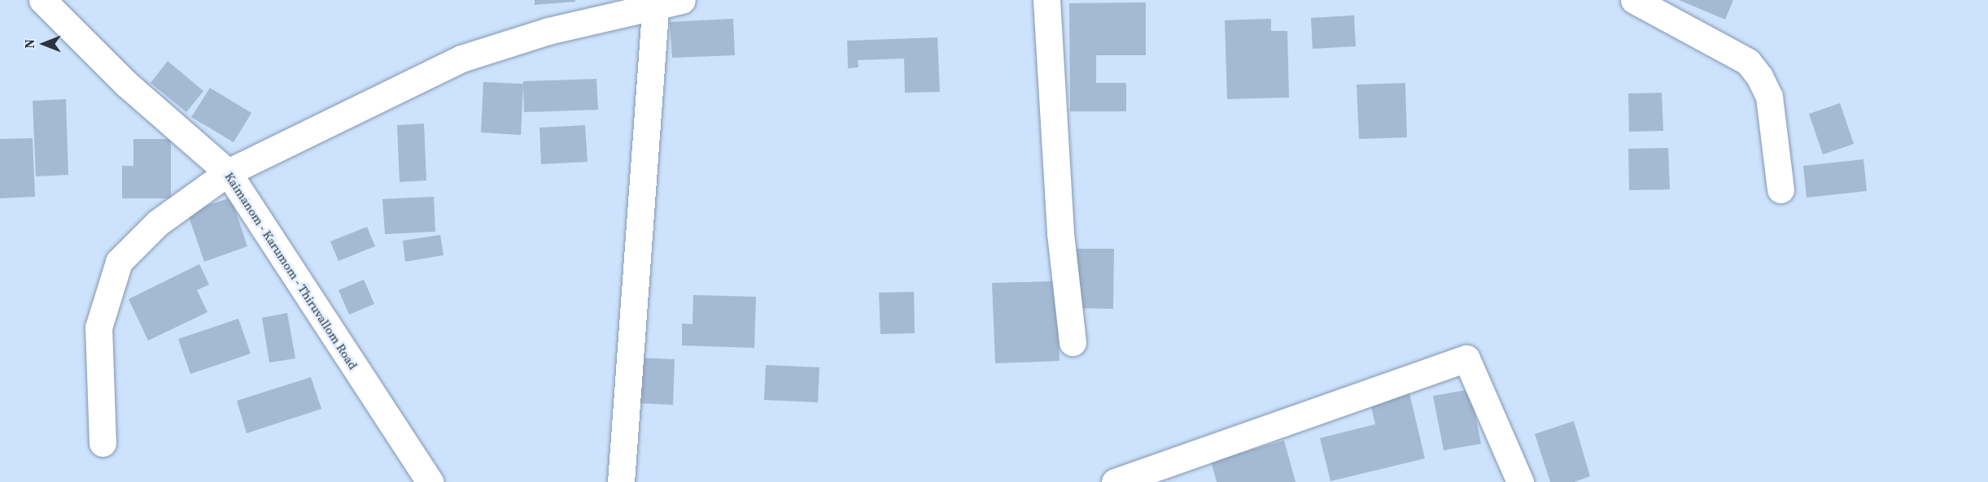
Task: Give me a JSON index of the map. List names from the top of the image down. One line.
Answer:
{"streets":{"street":["Kaimanom - Karumom - Thiruvallom Road"]},"north":"left"}
